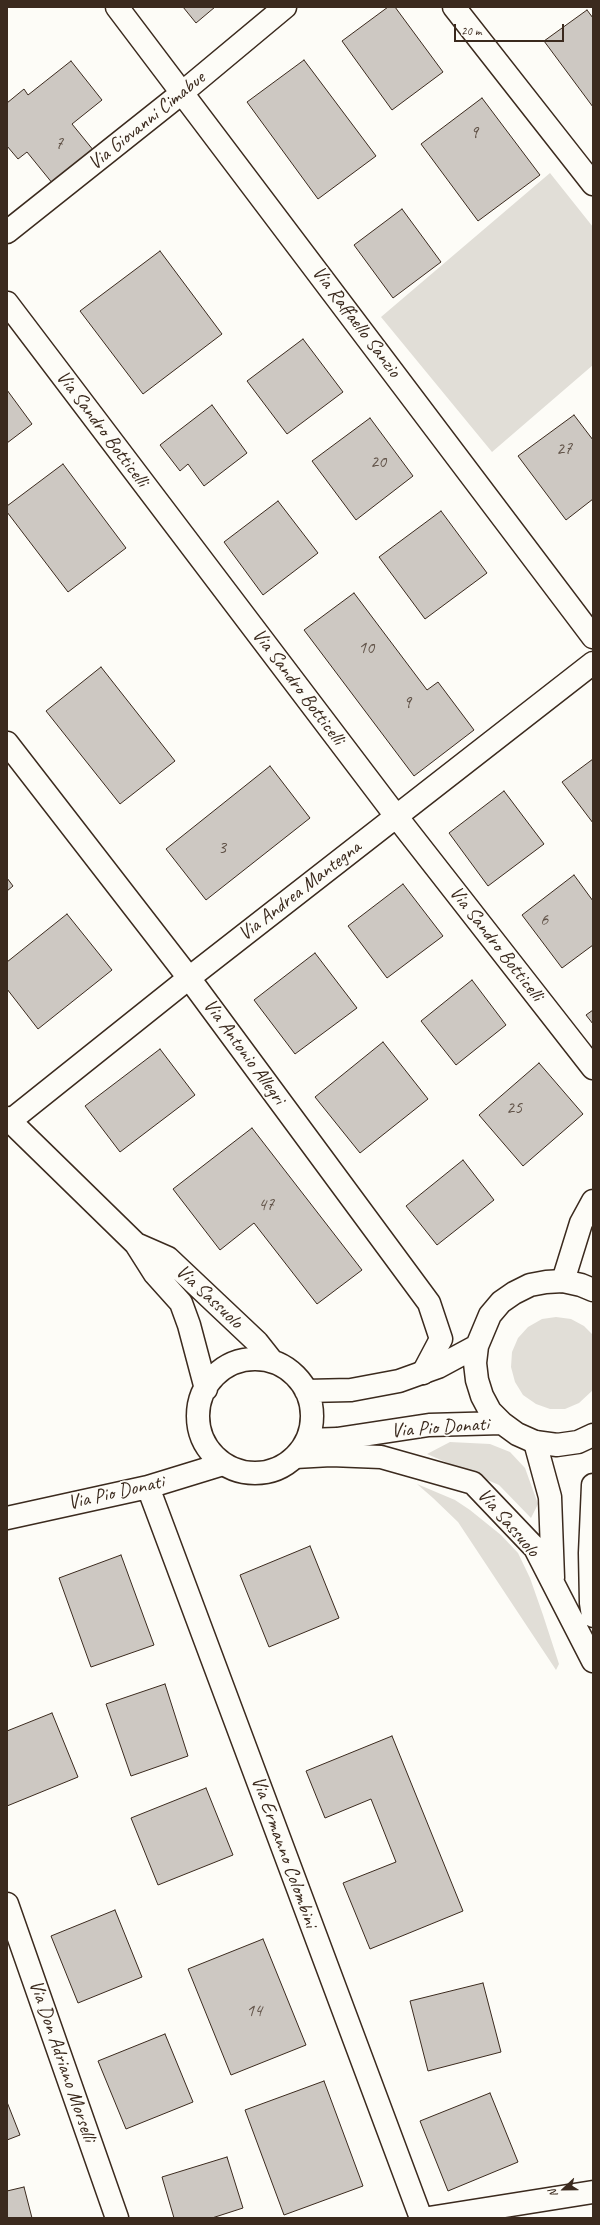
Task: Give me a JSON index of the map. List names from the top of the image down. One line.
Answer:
{"streets":{"street":["Via Giovanni Cimabue","Via Raffaello Sanzio","Via Sandro Botticelli","Via Andrea Mantegna","Via Antonio Allegri","Via Sassuolo","Via Pio Donati","Via Ermanno Colombini","Via Don Adriano Morselli"]},"crossings":[["Via Giovanni Cimabue","Via Raffaello Sanzio"],["Via Sandro Botticelli","Via Andrea Mantegna"],["Via Andrea Mantegna","Via Antonio Allegri"],["Via Andrea Mantegna","Via Sassuolo"],["Via Sassuolo","Via Pio Donati"],["Via Pio Donati","Via Ermanno Colombini"]],"house_numbers":["9","7","27","20","10","9","3","6","25","47","14"],"scale_bar":"20 m","north":"left"}
